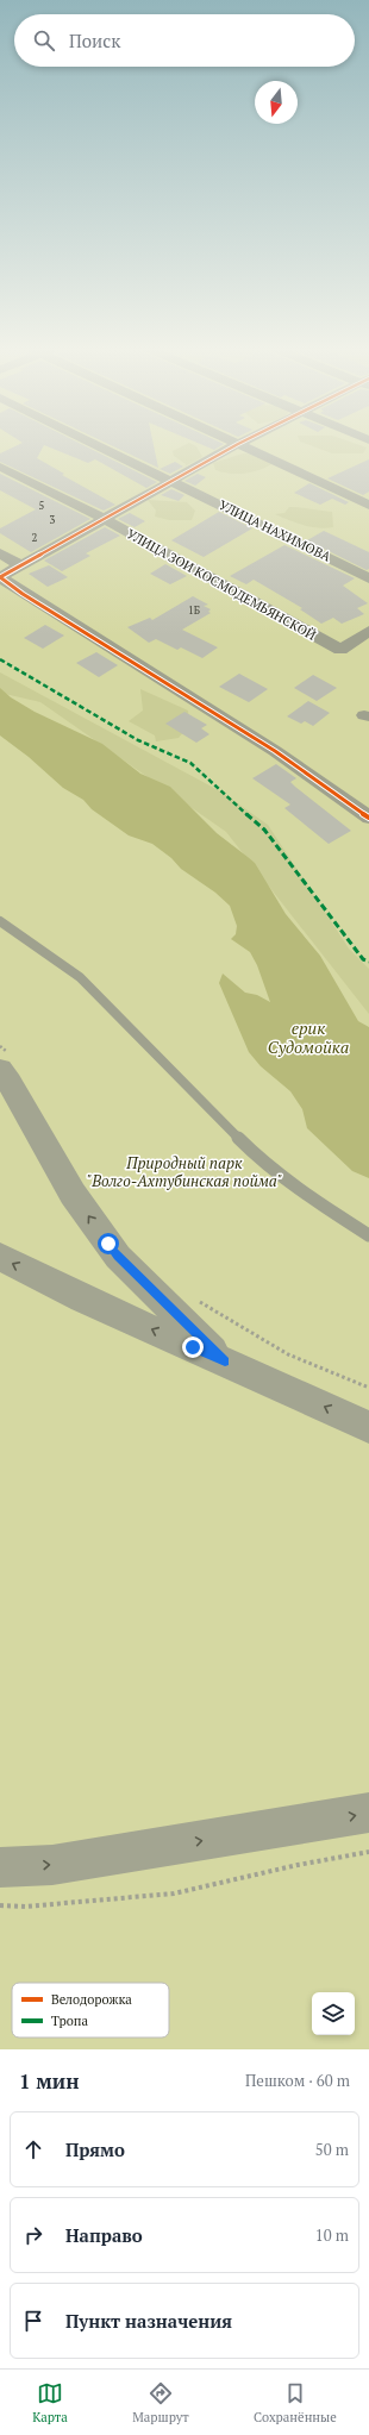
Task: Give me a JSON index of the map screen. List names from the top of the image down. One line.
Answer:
{"streets":{"street":["УЛИЦА НАХИМОВА","УЛИЦА ЗОИ КОСМОДЕМЬЯНСКОЙ"]},"water":["ерик Судомойка"],"parks":["Природный парк \"Волго-Ахтубинская пойма\""],"house_numbers":["5","3","2","1Б"],"legend":["Велодорожка","Тропа"],"north":"bottom","page":{"search":"Поиск","heading":["1 мин","Пешком · 60 m"],"list":[["Прямо","50 m"],["Направо","10 m"],"Пункт назначения"],"nav":["Карта","Маршрут","Сохранённые"]}}
